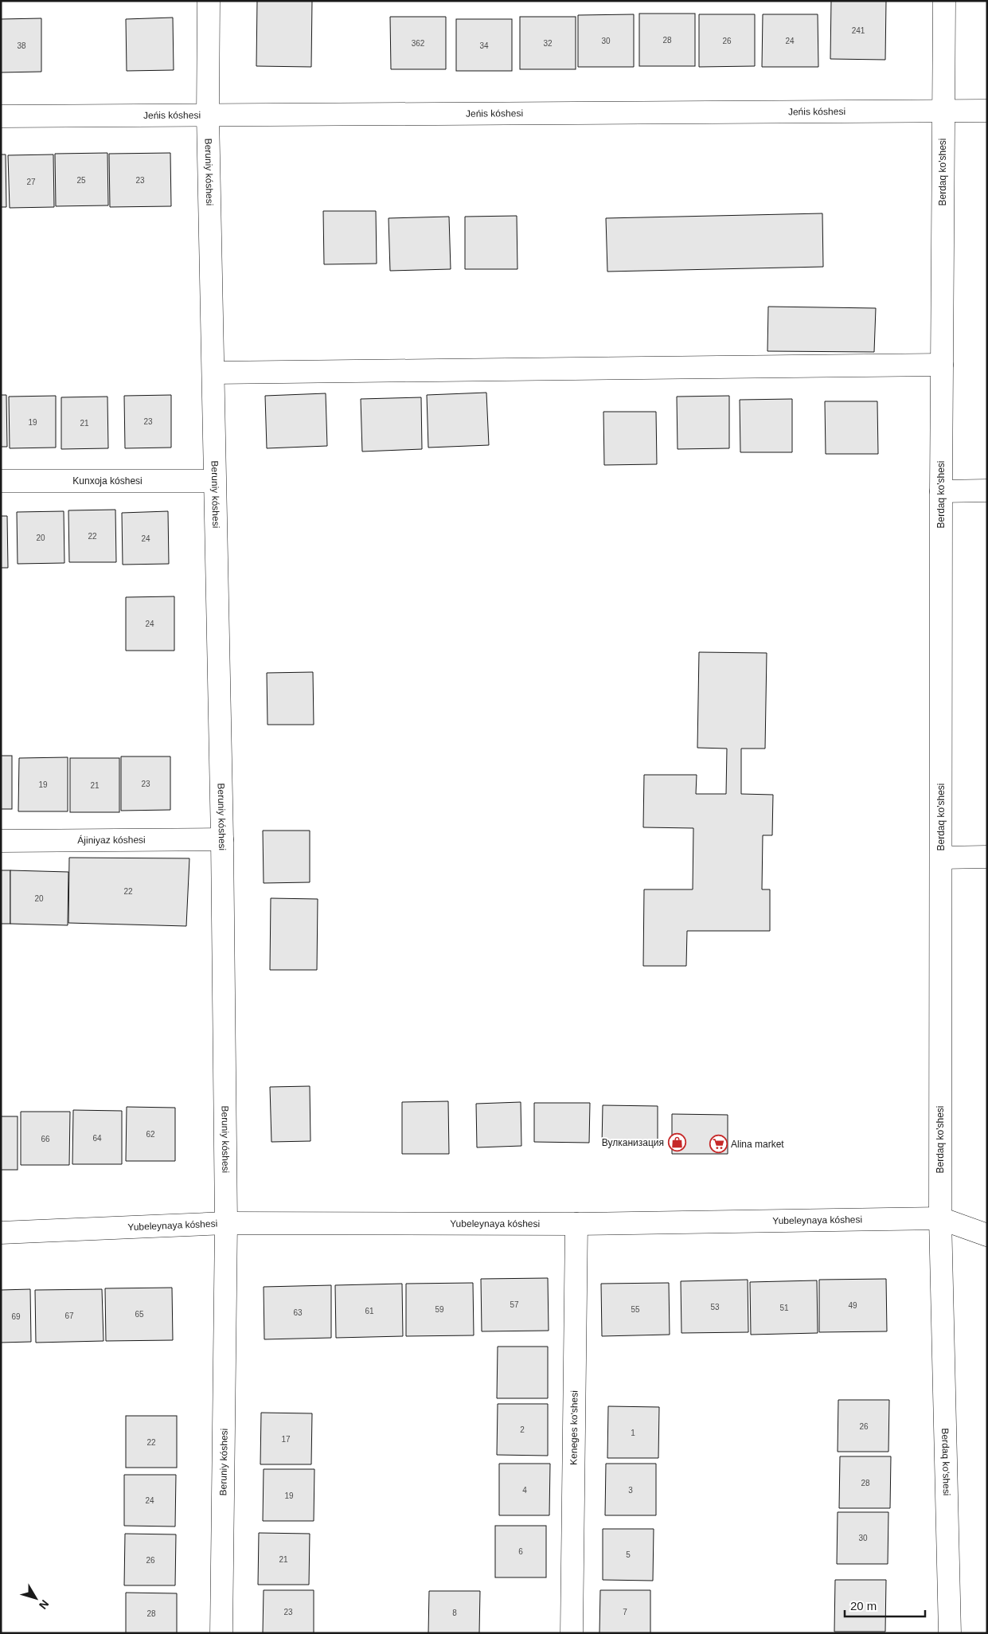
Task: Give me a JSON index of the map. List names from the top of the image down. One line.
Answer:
{"streets":{"street":["Jeńis kóshesi","Beruniy kóshesi","Berdaq ko'shesi","Kunxoja kóshesi","Ájiniyaz kóshesi","Yubeleynaya kóshesi","Keneges ko'shesi"]},"crossings":[["Jeńis kóshesi","Beruniy kóshesi"],["Jeńis kóshesi","Berdaq ko'shesi"],["Beruniy kóshesi","Kunxoja kóshesi"],["Beruniy kóshesi","Ájiniyaz kóshesi"],["Beruniy kóshesi","Yubeleynaya kóshesi"],["Berdaq ko'shesi","Yubeleynaya kóshesi"],["Yubeleynaya kóshesi","Keneges ko'shesi"]],"places":{"shop":["Вулканизация"],"supermarket":["Alina market"]},"house_numbers":["241","28","30","26","24","362","32","38","34","25","23","27","23","19","21","22","20","24","24","23","19","21","22","20","62","64","66","57","49","53","51","59","55","61","63","65","67","69","26","2","1","17","22","28","4","3","19","24","30","6","5","21","26","23","7","8","28"],"scale_bar":"20 m","north":"bottom right"}
